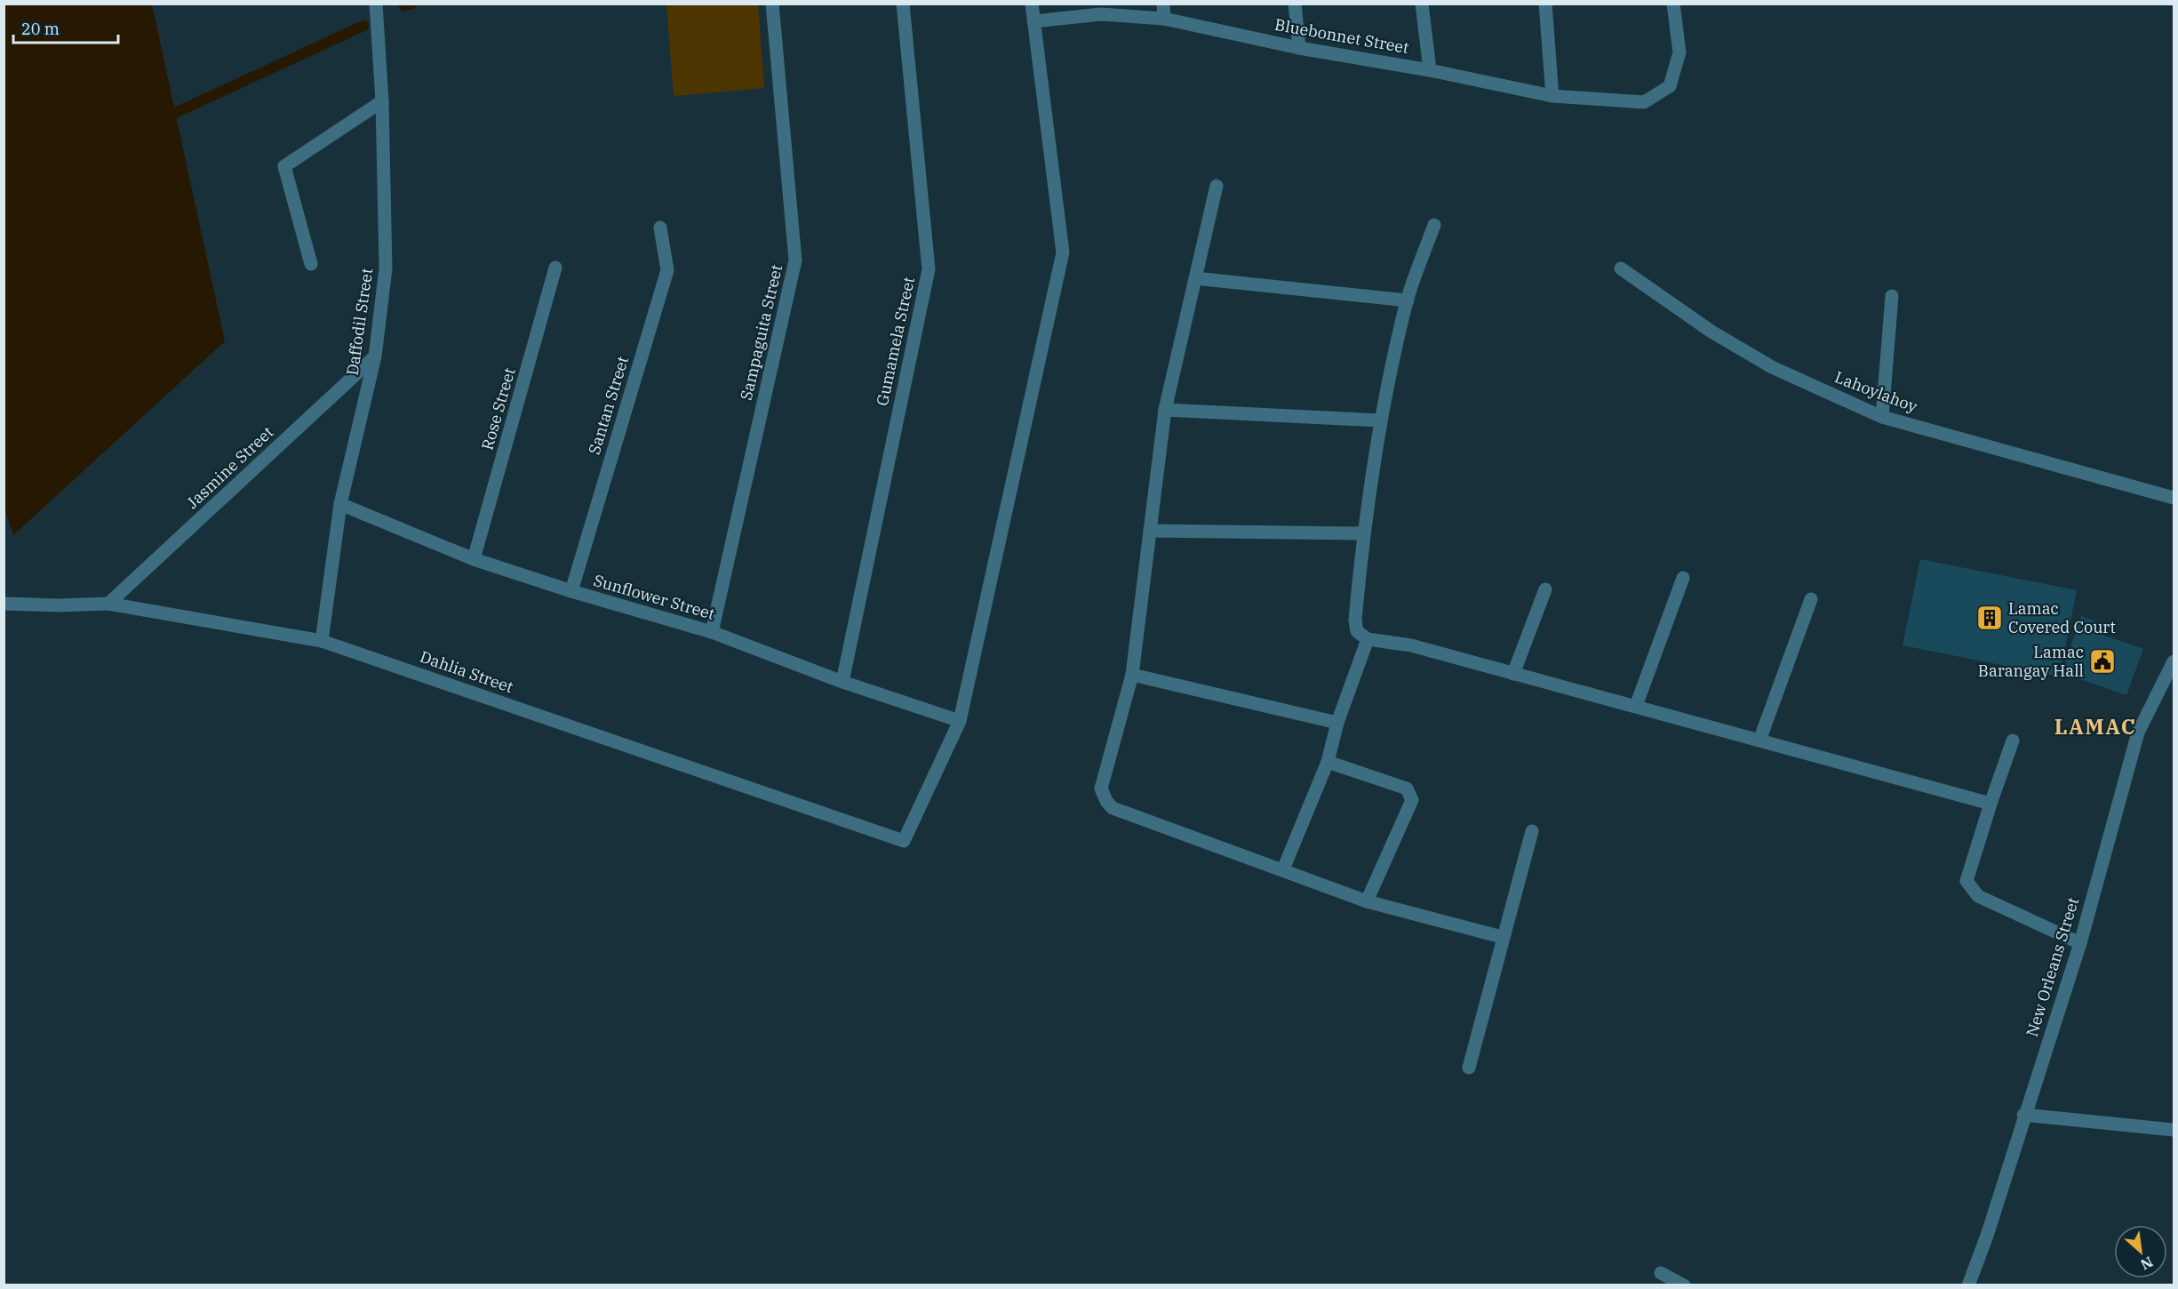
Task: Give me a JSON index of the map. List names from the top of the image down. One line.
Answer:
{"streets":{"street":["Bluebonnet Street","Daffodil Street","Sampaguita Street","Gumamela Street","Lahoylahoy","Santan Street","Rose Street","Jasmine Street","Sunflower Street","Dahlia Street","New Orleans Street"]},"crossings":[["Daffodil Street","Jasmine Street"],["Daffodil Street","Sunflower Street"],["Daffodil Street","Dahlia Street"],["Sampaguita Street","Sunflower Street"],["Gumamela Street","Sunflower Street"],["Santan Street","Sunflower Street"],["Rose Street","Sunflower Street"],["Jasmine Street","Dahlia Street"],["Sunflower Street","Dahlia Street"]],"districts":["LAMAC"],"places":{"building":["Lamac Covered Court"],"public building":["Lamac Barangay Hall"]},"scale_bar":"20 m","north":"bottom right"}
